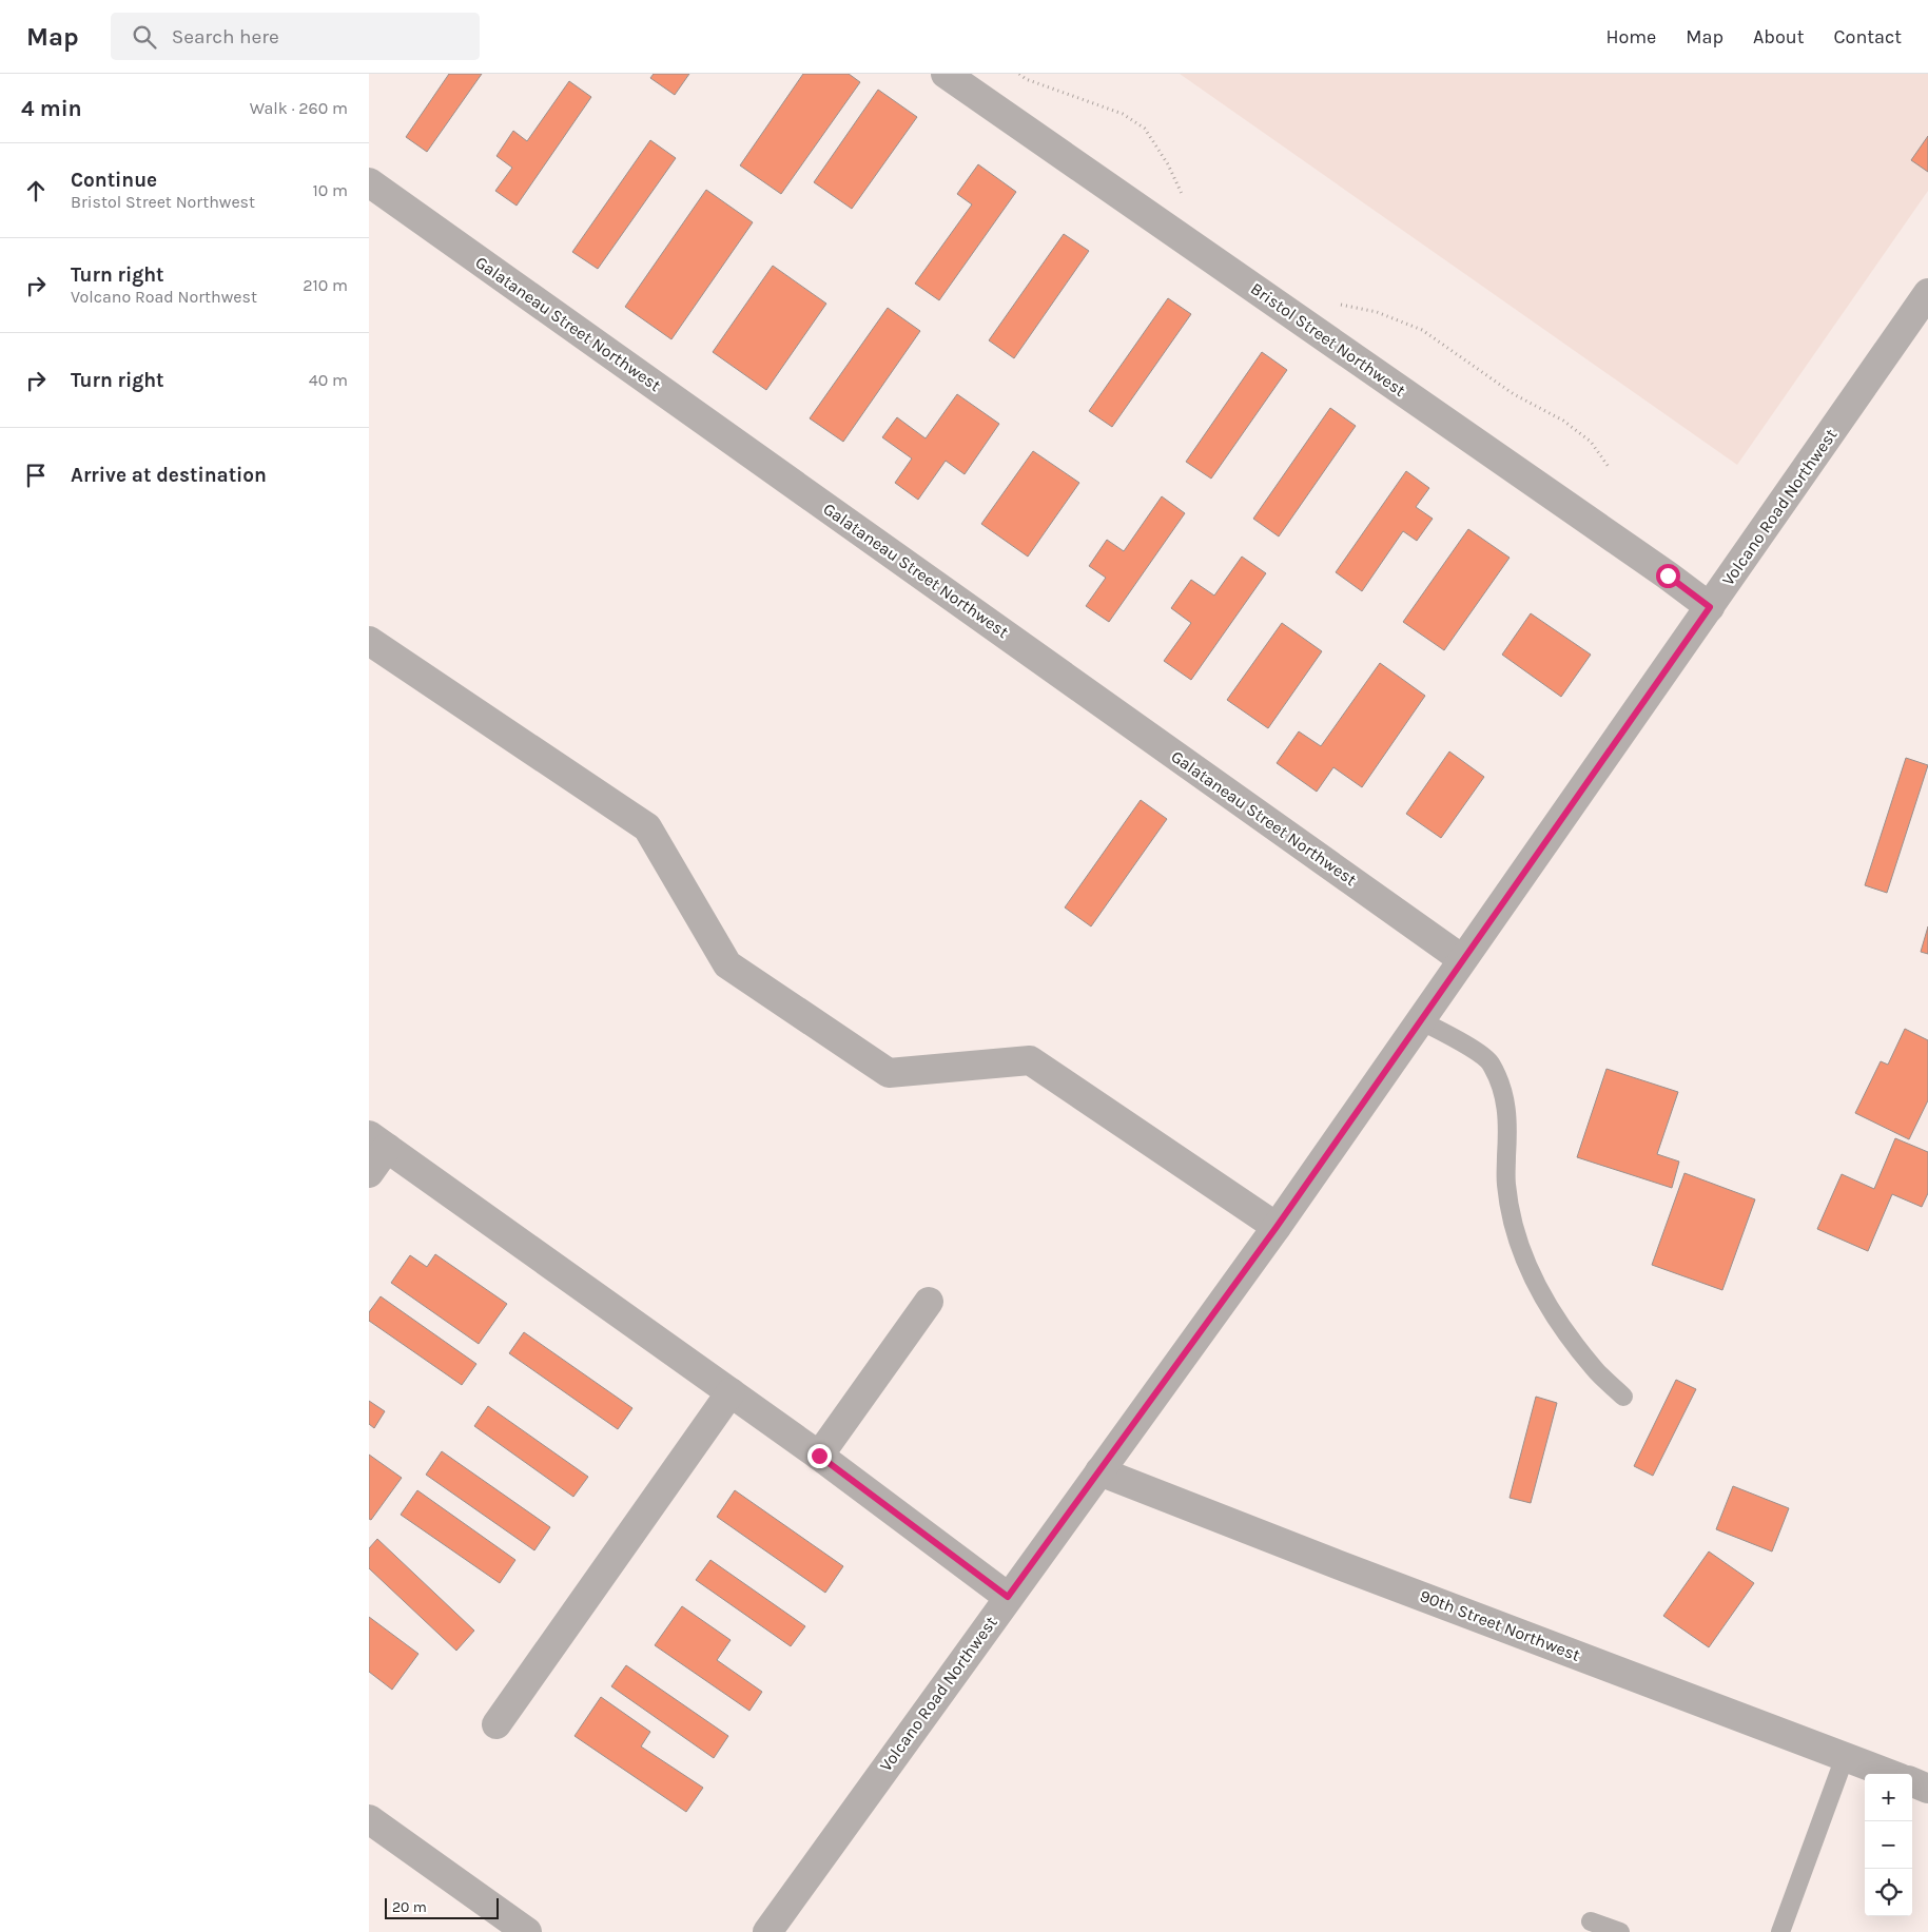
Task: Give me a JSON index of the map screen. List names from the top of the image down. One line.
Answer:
{"streets":{"street":["Galataneau Street Northwest","Bristol Street Northwest","Volcano Road Northwest","90th Street Northwest"]},"crossings":[["Galataneau Street Northwest","Volcano Road Northwest"],["Bristol Street Northwest","Volcano Road Northwest"],["Volcano Road Northwest","90th Street Northwest"]],"scale_bar":"20 m","page":{"header":"Map","search":"Search here","nav":["Home","Map","About","Contact"],"heading":["4 min","Walk · 260 m"],"list":[["Continue","Bristol Street Northwest","10 m"],["Turn right","Volcano Road Northwest","210 m"],["Turn right","40 m"],"Arrive at destination"],"map_buttons":["+","−"],"scale":"20 m"}}
